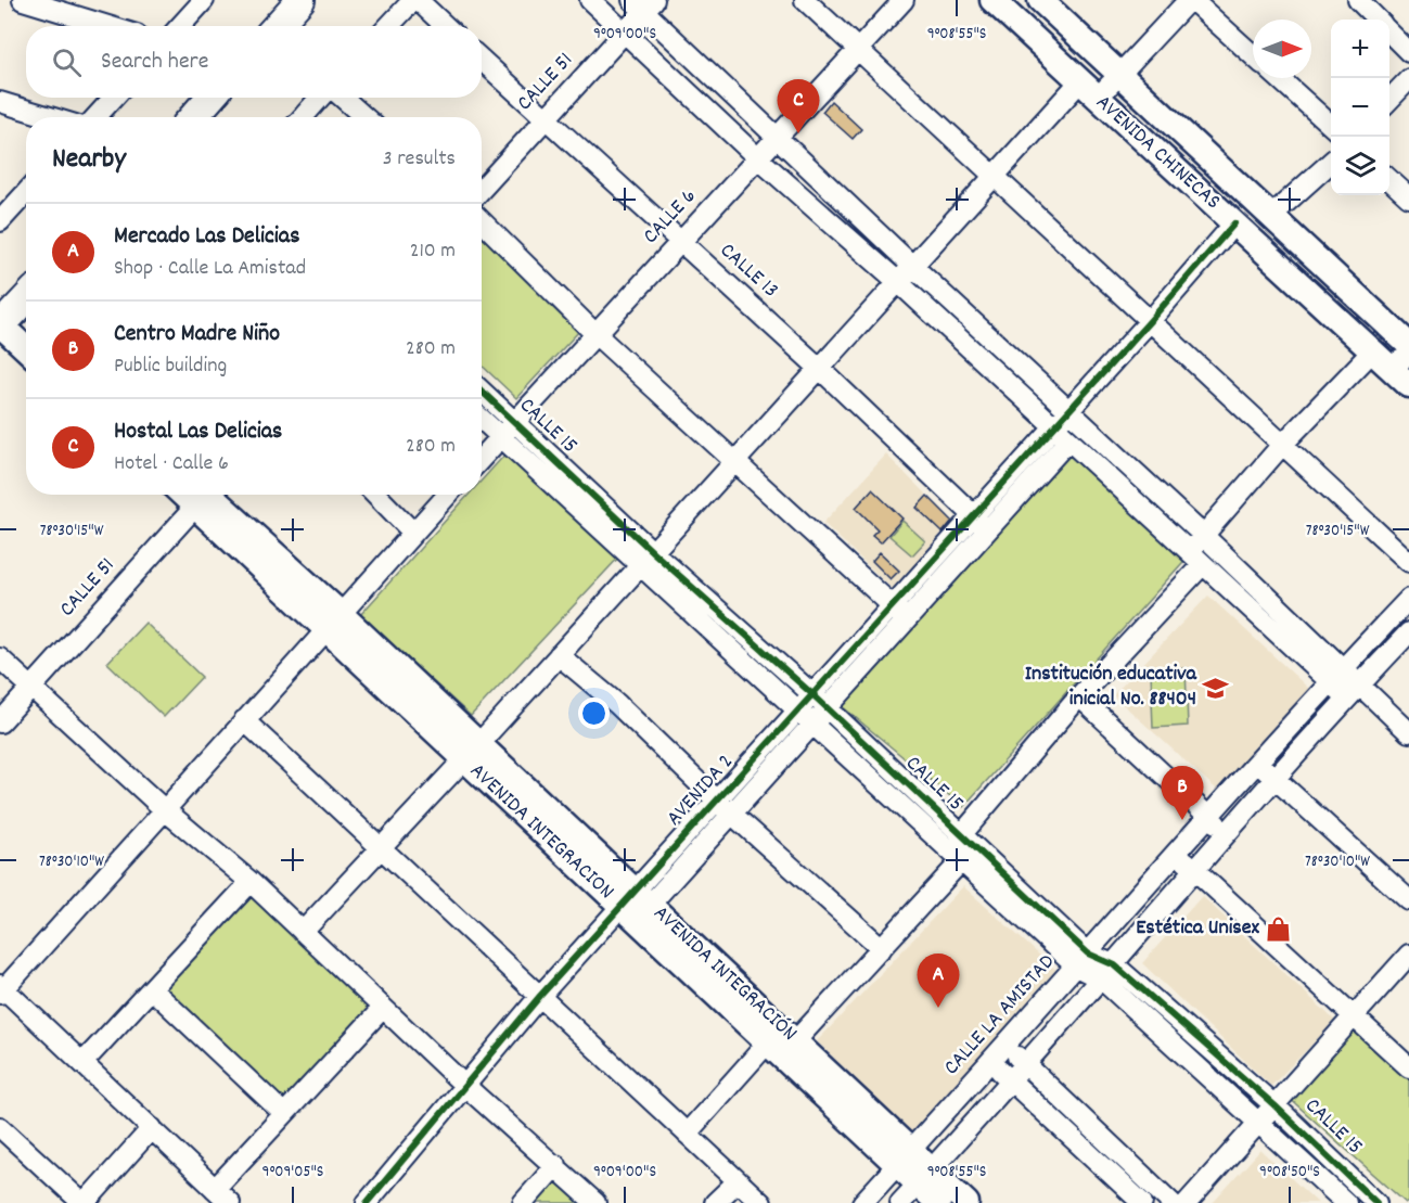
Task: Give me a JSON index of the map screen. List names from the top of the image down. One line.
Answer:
{"streets":{"main road":["AVENIDA CHINECAS","AVENIDA INTEGRACIÓN"],"street":["CALLE 51","CALLE 6","CALLE 13","CALLE 15","AVENIDA 2","CALLE LA AMISTAD"]},"crossings":[["CALLE 51","CALLE 13"],["AVENIDA CHINECAS","AVENIDA 2"],["CALLE 6","CALLE 13"],["CALLE 6","CALLE 15"],["CALLE 13","AVENIDA 2"],["CALLE 15","AVENIDA 2"],["CALLE 15","CALLE LA AMISTAD"],["AVENIDA 2","AVENIDA INTEGRACIÓN"],["AVENIDA INTEGRACIÓN","CALLE LA AMISTAD"]],"places":{"school or university":["Institución educativa inicial No. 88404"],"shop":["Estética Unisex"]},"north":"right","page":{"map_buttons":["+","−"],"search":"Search here","pins":["C","B","A"],"heading":["Nearby","3 results"],"list":[{"mark":"A","name":"Mercado Las Delicias","note":"Shop · Calle La Amistad","value":"210 m"},{"mark":"B","name":"Centro Madre Niño","note":"Public building","value":"280 m"},{"mark":"C","name":"Hostal Las Delicias","note":"Hotel · Calle 6","value":"280 m"}]},"coordinates":["9°09'00\"S","9°08'55\"S","78°30'15\"W","78°30'10\"W","9°09'05\"S","9°08'50\"S"]}
